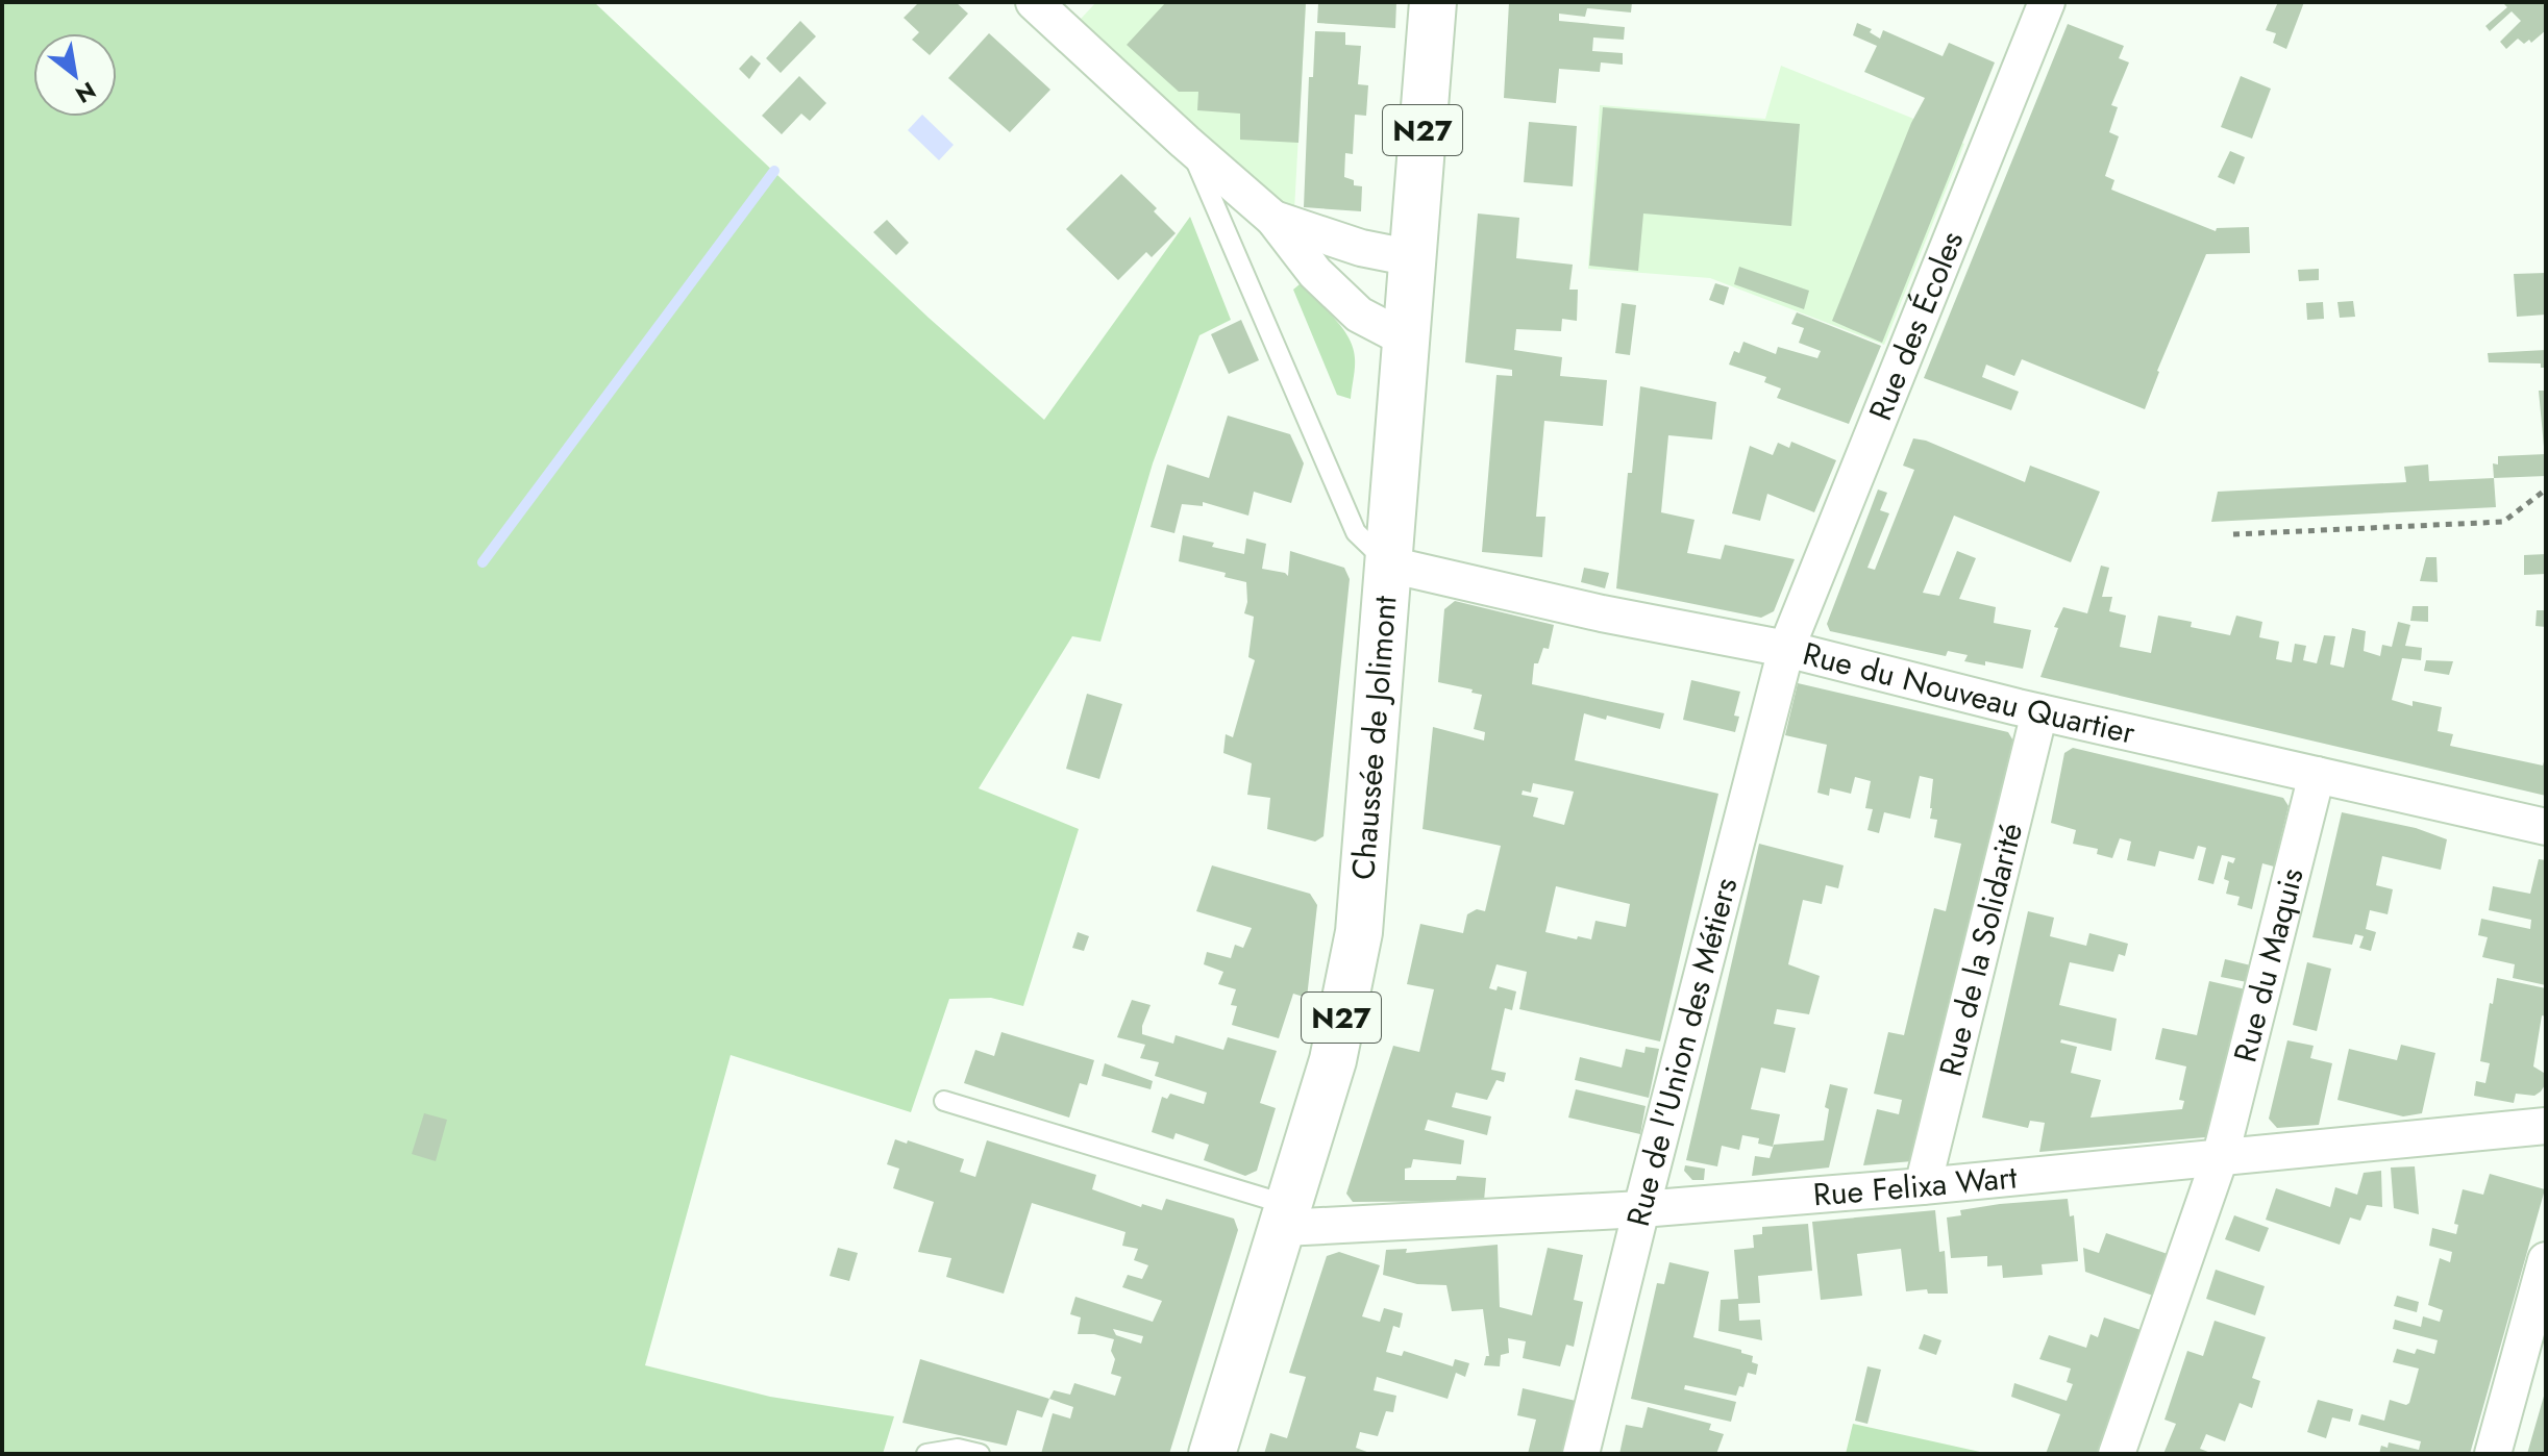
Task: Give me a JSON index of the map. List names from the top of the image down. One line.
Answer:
{"streets":{"main road":["N27","Chaussée de Jolimont"],"street":["Rue des Écoles","Rue du Nouveau Quartier","Rue de la Solidarité","Rue du Maquis","Rue de l'Union des Métiers","Rue Felixa Wart"]},"crossings":[["Rue des Écoles","Rue du Nouveau Quartier"],["Rue des Écoles","Rue de l'Union des Métiers"],["Rue du Nouveau Quartier","Chaussée de Jolimont"],["Rue du Nouveau Quartier","Rue de la Solidarité"],["Rue du Nouveau Quartier","Rue du Maquis"],["Rue du Nouveau Quartier","Rue de l'Union des Métiers"],["Chaussée de Jolimont","Rue Felixa Wart"],["Rue de la Solidarité","Rue Felixa Wart"],["Rue du Maquis","Rue Felixa Wart"],["Rue de l'Union des Métiers","Rue Felixa Wart"]],"north":"bottom right"}
